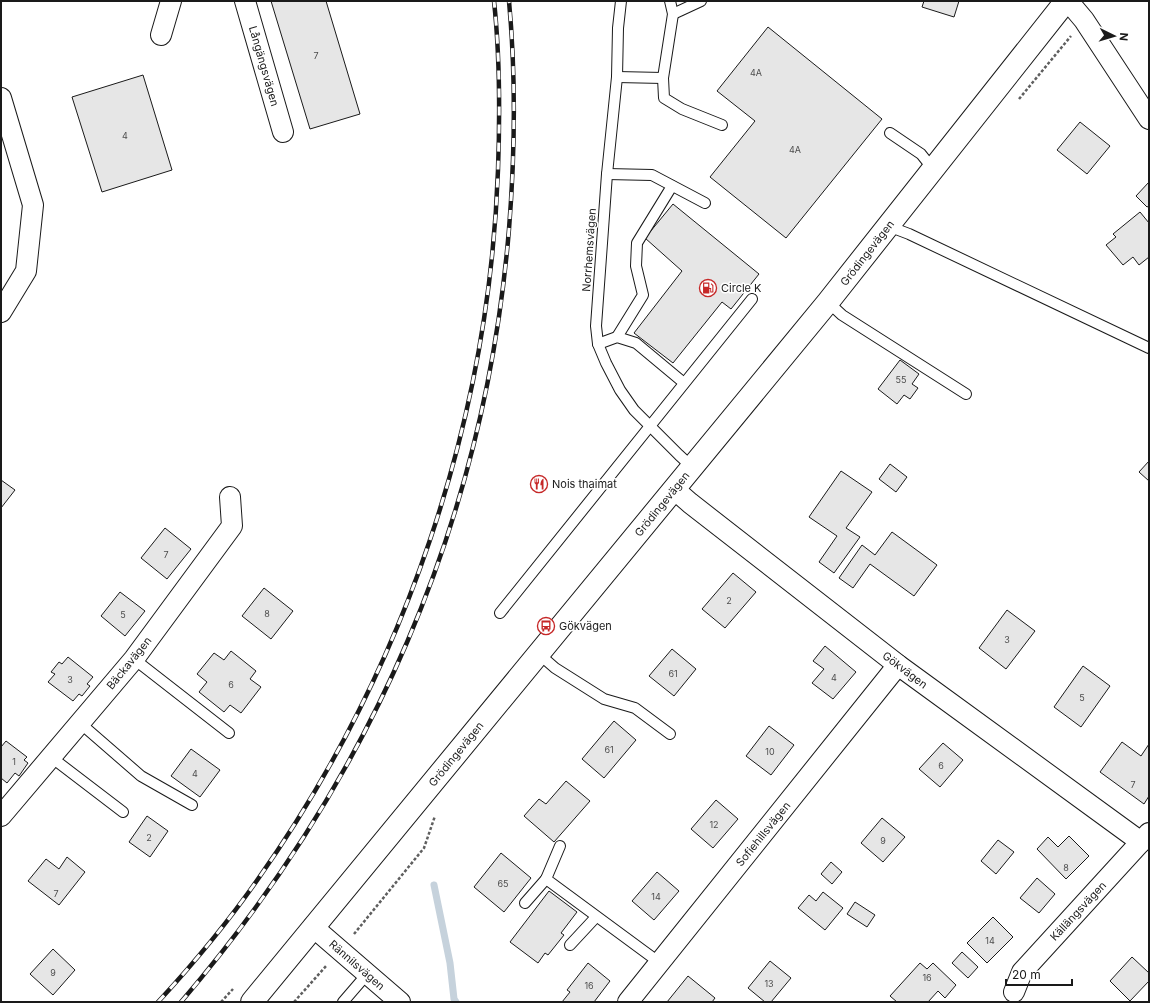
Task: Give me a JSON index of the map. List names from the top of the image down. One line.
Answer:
{"streets":{"street":["Långängsvägen","Grödingevägen","Bäckavägen","Gökvägen","Sofiehillsvägen","Källängsvägen","Rännilsvägen"],"lane":["Norrhemsvägen"]},"crossings":[["Norrhemsvägen","Grödingevägen"],["Grödingevägen","Gökvägen"],["Grödingevägen","Rännilsvägen"],["Gökvägen","Sofiehillsvägen"],["Gökvägen","Källängsvägen"]],"places":{"fuel station":["Circle K"],"restaurant":["Nois thaimat"],"bus stop":["Gökvägen"]},"house_numbers":["7","4A","4","4A","55","7","2","8","5","3","61","4","3","6","5","61","10","1","6","4","7","12","2","9","8","65","7","14","14","9","16","13","16"],"scale_bar":"20 m","north":"right"}
